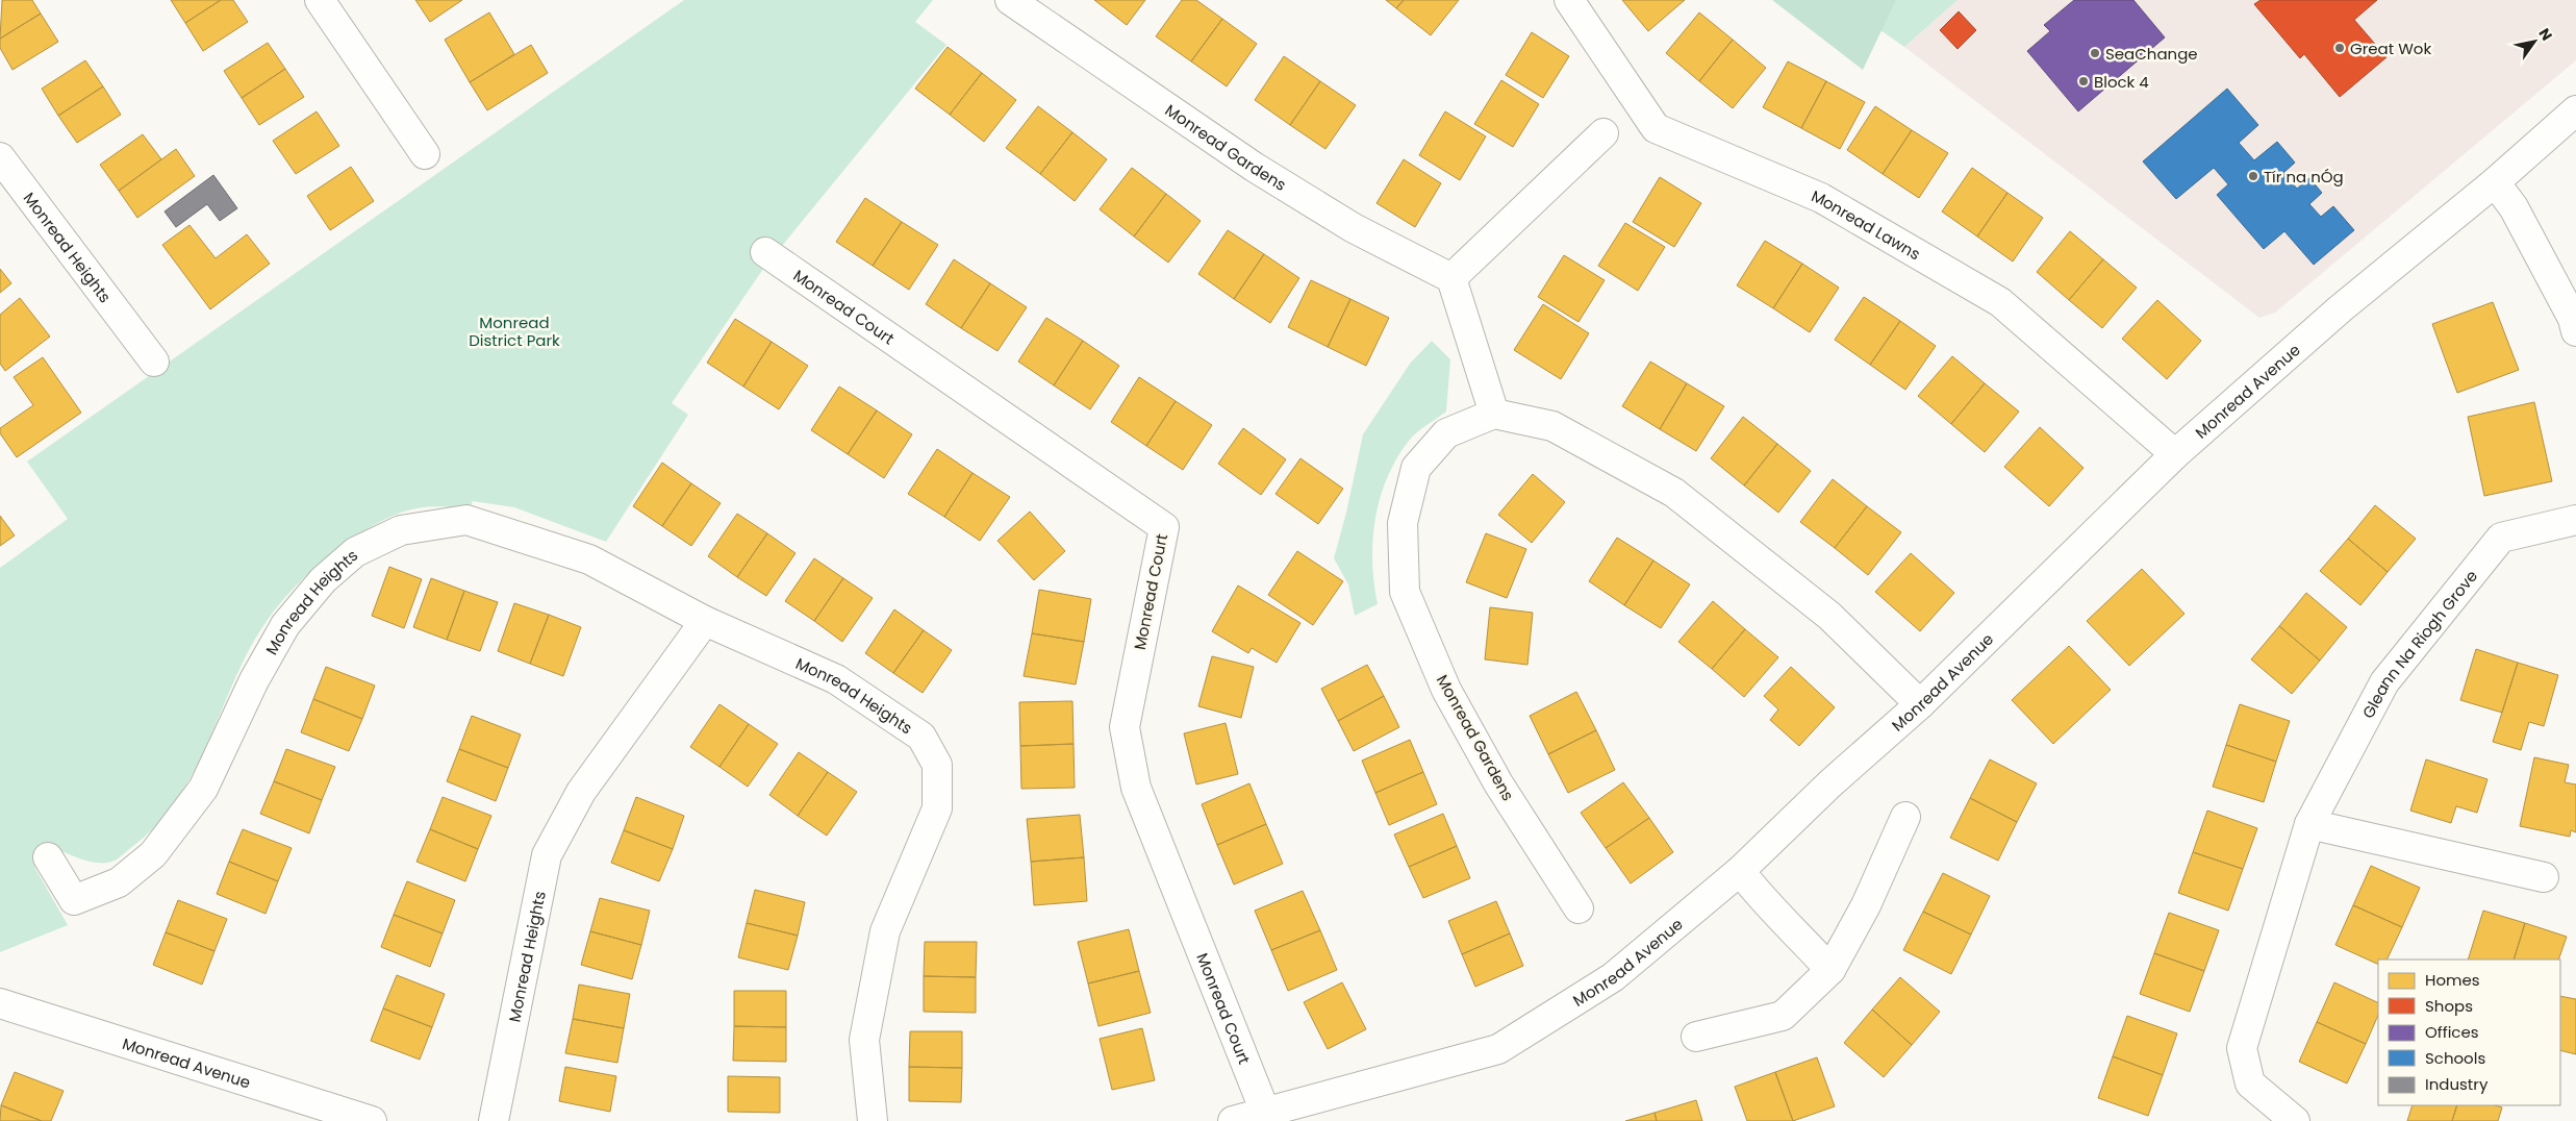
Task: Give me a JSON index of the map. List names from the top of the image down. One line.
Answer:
{"streets":{"street":["Monread Gardens","Monread Lawns","Monread Heights","Monread Court","Monread Avenue","Gleann Na Riogh Grove"]},"crossings":[["Monread Lawns","Monread Avenue"],["Monread Court","Monread Avenue"]],"parks":["Monread District Park"],"places":["Great Wok","SeaChange","Block 4","Tír na nÓg"],"legend":["Homes","Shops","Offices","Schools","Industry"],"north":"top right"}
